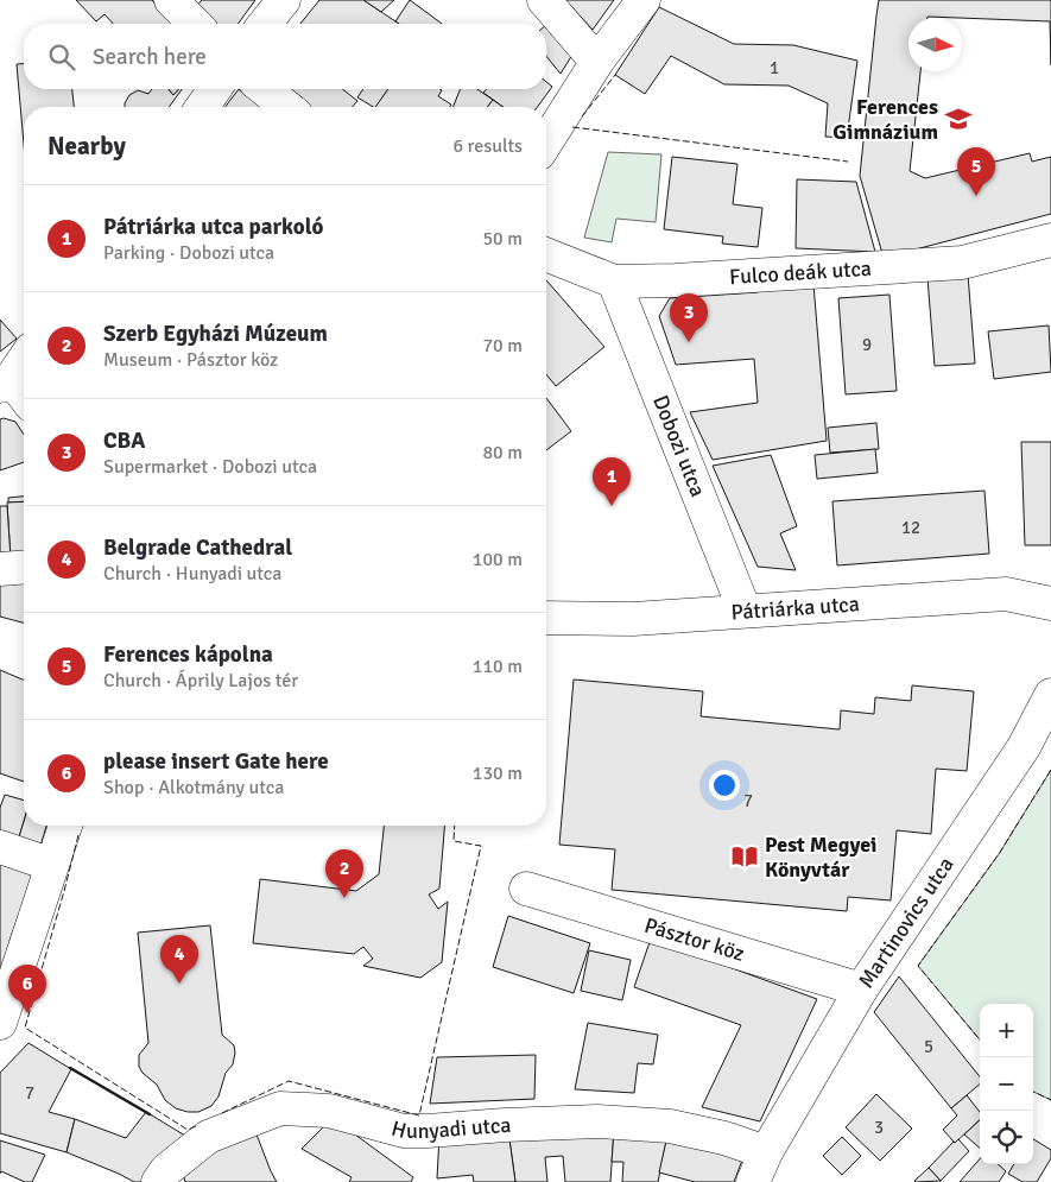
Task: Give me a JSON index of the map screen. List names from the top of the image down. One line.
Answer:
{"streets":{"street":["Fulco deák utca","Dobozi utca","Pátriárka utca","Martinovics utca","Pásztor köz","Hunyadi utca"]},"crossings":[["Fulco deák utca","Dobozi utca"],["Dobozi utca","Pátriárka utca"],["Martinovics utca","Pásztor köz"],["Martinovics utca","Hunyadi utca"]],"places":{"school or university":["Ferences Gimnázium"],"library":["Pest Megyei Könyvtár"]},"house_numbers":["1","9","12","7","5","7","3"],"north":"right","page":{"search":"Search here","heading":["Nearby","6 results"],"pins":["5","3","1","2","4","6"],"list":[{"mark":"1","name":"Pátriárka utca parkoló","note":"Parking · Dobozi utca","value":"50 m"},{"mark":"2","name":"Szerb Egyházi Múzeum","note":"Museum · Pásztor köz","value":"70 m"},{"mark":"3","name":"CBA","note":"Supermarket · Dobozi utca","value":"80 m"},{"mark":"4","name":"Belgrade Cathedral","note":"Church · Hunyadi utca","value":"100 m"},{"mark":"5","name":"Ferences kápolna","note":"Church · Áprily Lajos tér","value":"110 m"},{"mark":"6","name":"please insert Gate here","note":"Shop · Alkotmány utca","value":"130 m"}],"map_buttons":["+","−"]}}
